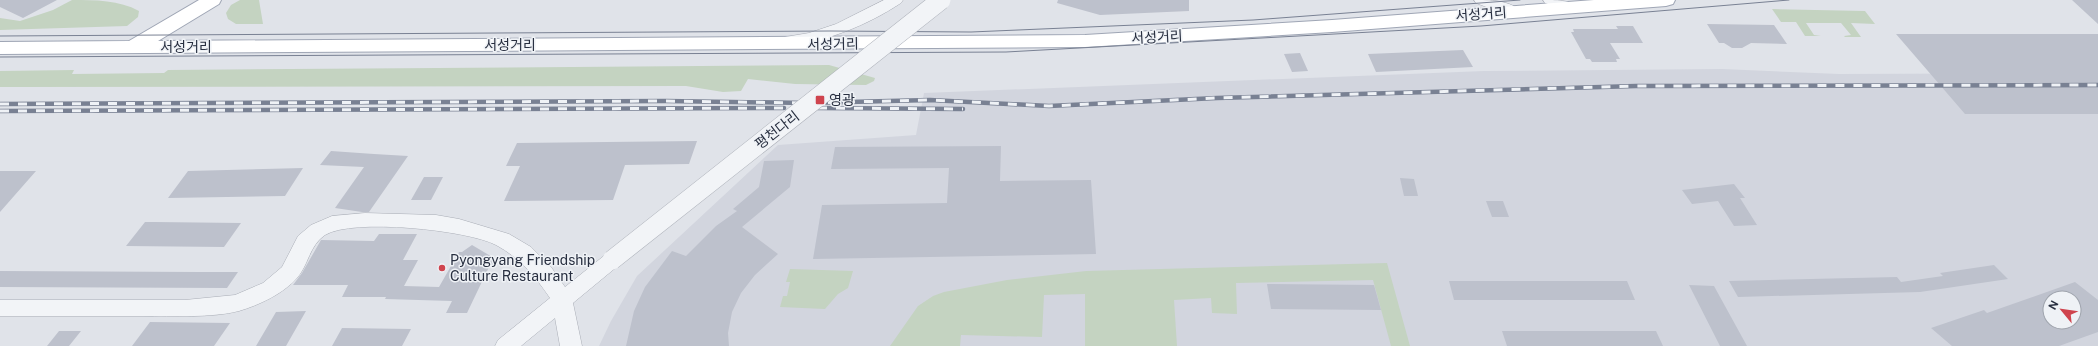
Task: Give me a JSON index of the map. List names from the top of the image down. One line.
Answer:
{"streets":{"main road":["서성거리"],"street":["평천다리"]},"places":{"transit":["영광"],"other":["Pyongyang Friendship Culture Restaurant"]},"north":"top left"}
